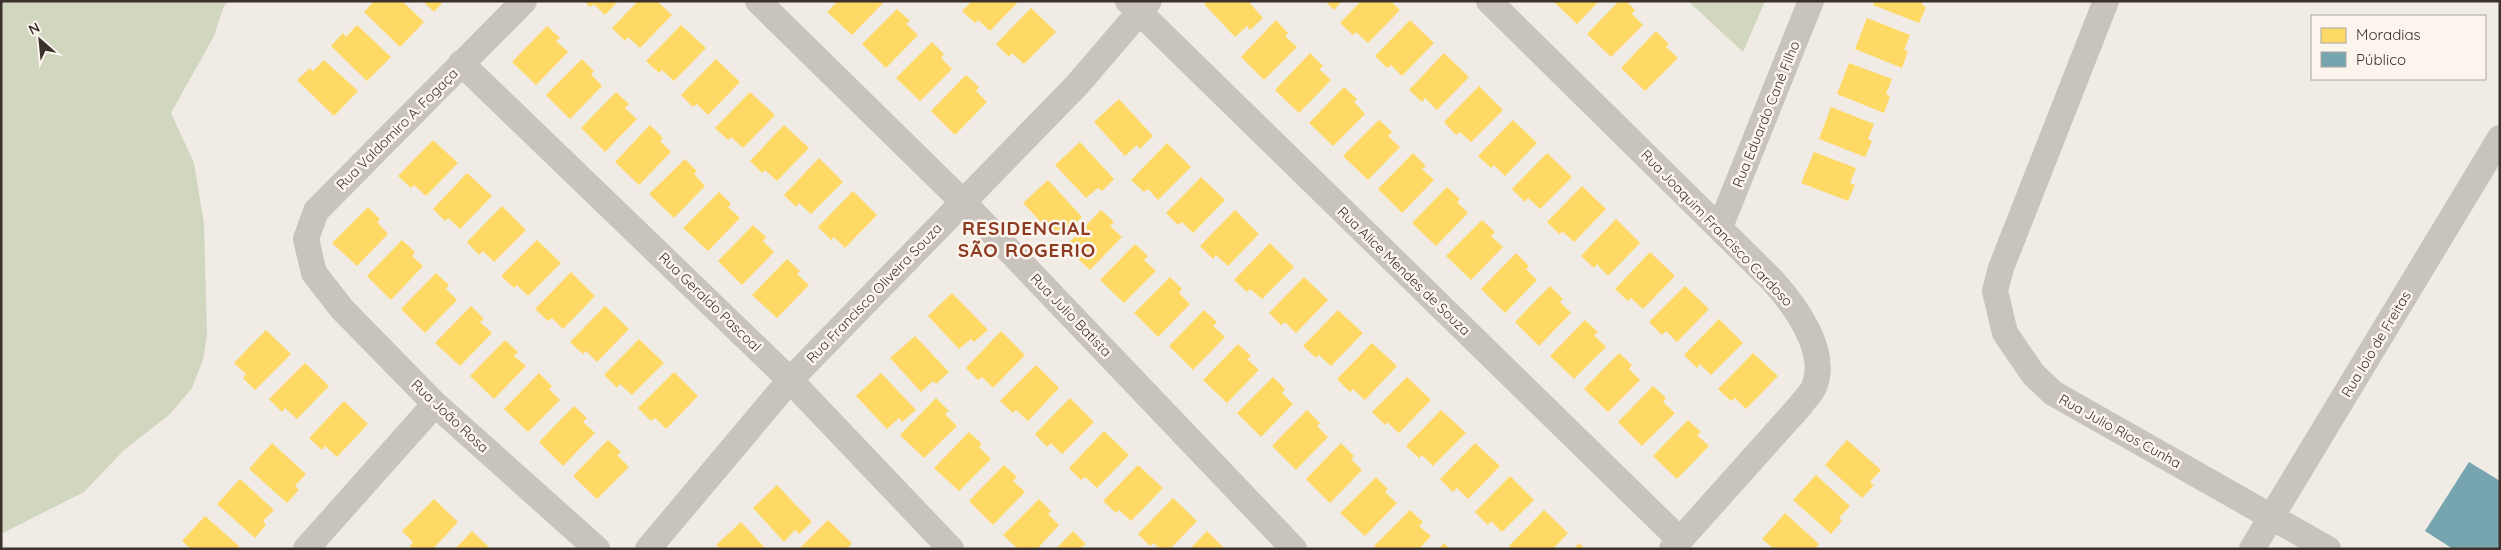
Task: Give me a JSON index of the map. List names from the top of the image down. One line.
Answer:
{"streets":{"street":["Rua Eduardo Cané Filho","Rua Valdomiro A. Fogaça","Rua Joaquim Francisco Cardoso","Rua Alice Mendes de Souza","Rua Francisco Oliveira Souza","Rua Geraldo Pascoal","Rua Julio Batista","Rua Ioio de Freitas","Rua João Rosa","Rua Julio Rios Cunha"]},"crossings":[["Rua Eduardo Cané Filho","Rua Joaquim Francisco Cardoso"],["Rua Valdomiro A. Fogaça","Rua Geraldo Pascoal"],["Rua Valdomiro A. Fogaça","Rua João Rosa"],["Rua Joaquim Francisco Cardoso","Rua Alice Mendes de Souza"],["Rua Alice Mendes de Souza","Rua Francisco Oliveira Souza"],["Rua Francisco Oliveira Souza","Rua Geraldo Pascoal"],["Rua Francisco Oliveira Souza","Rua Julio Batista"],["Rua Ioio de Freitas","Rua Julio Rios Cunha"]],"districts":["RESIDENCIAL SÃO ROGERIO"],"legend":["Moradias","Público"],"north":"top left"}
